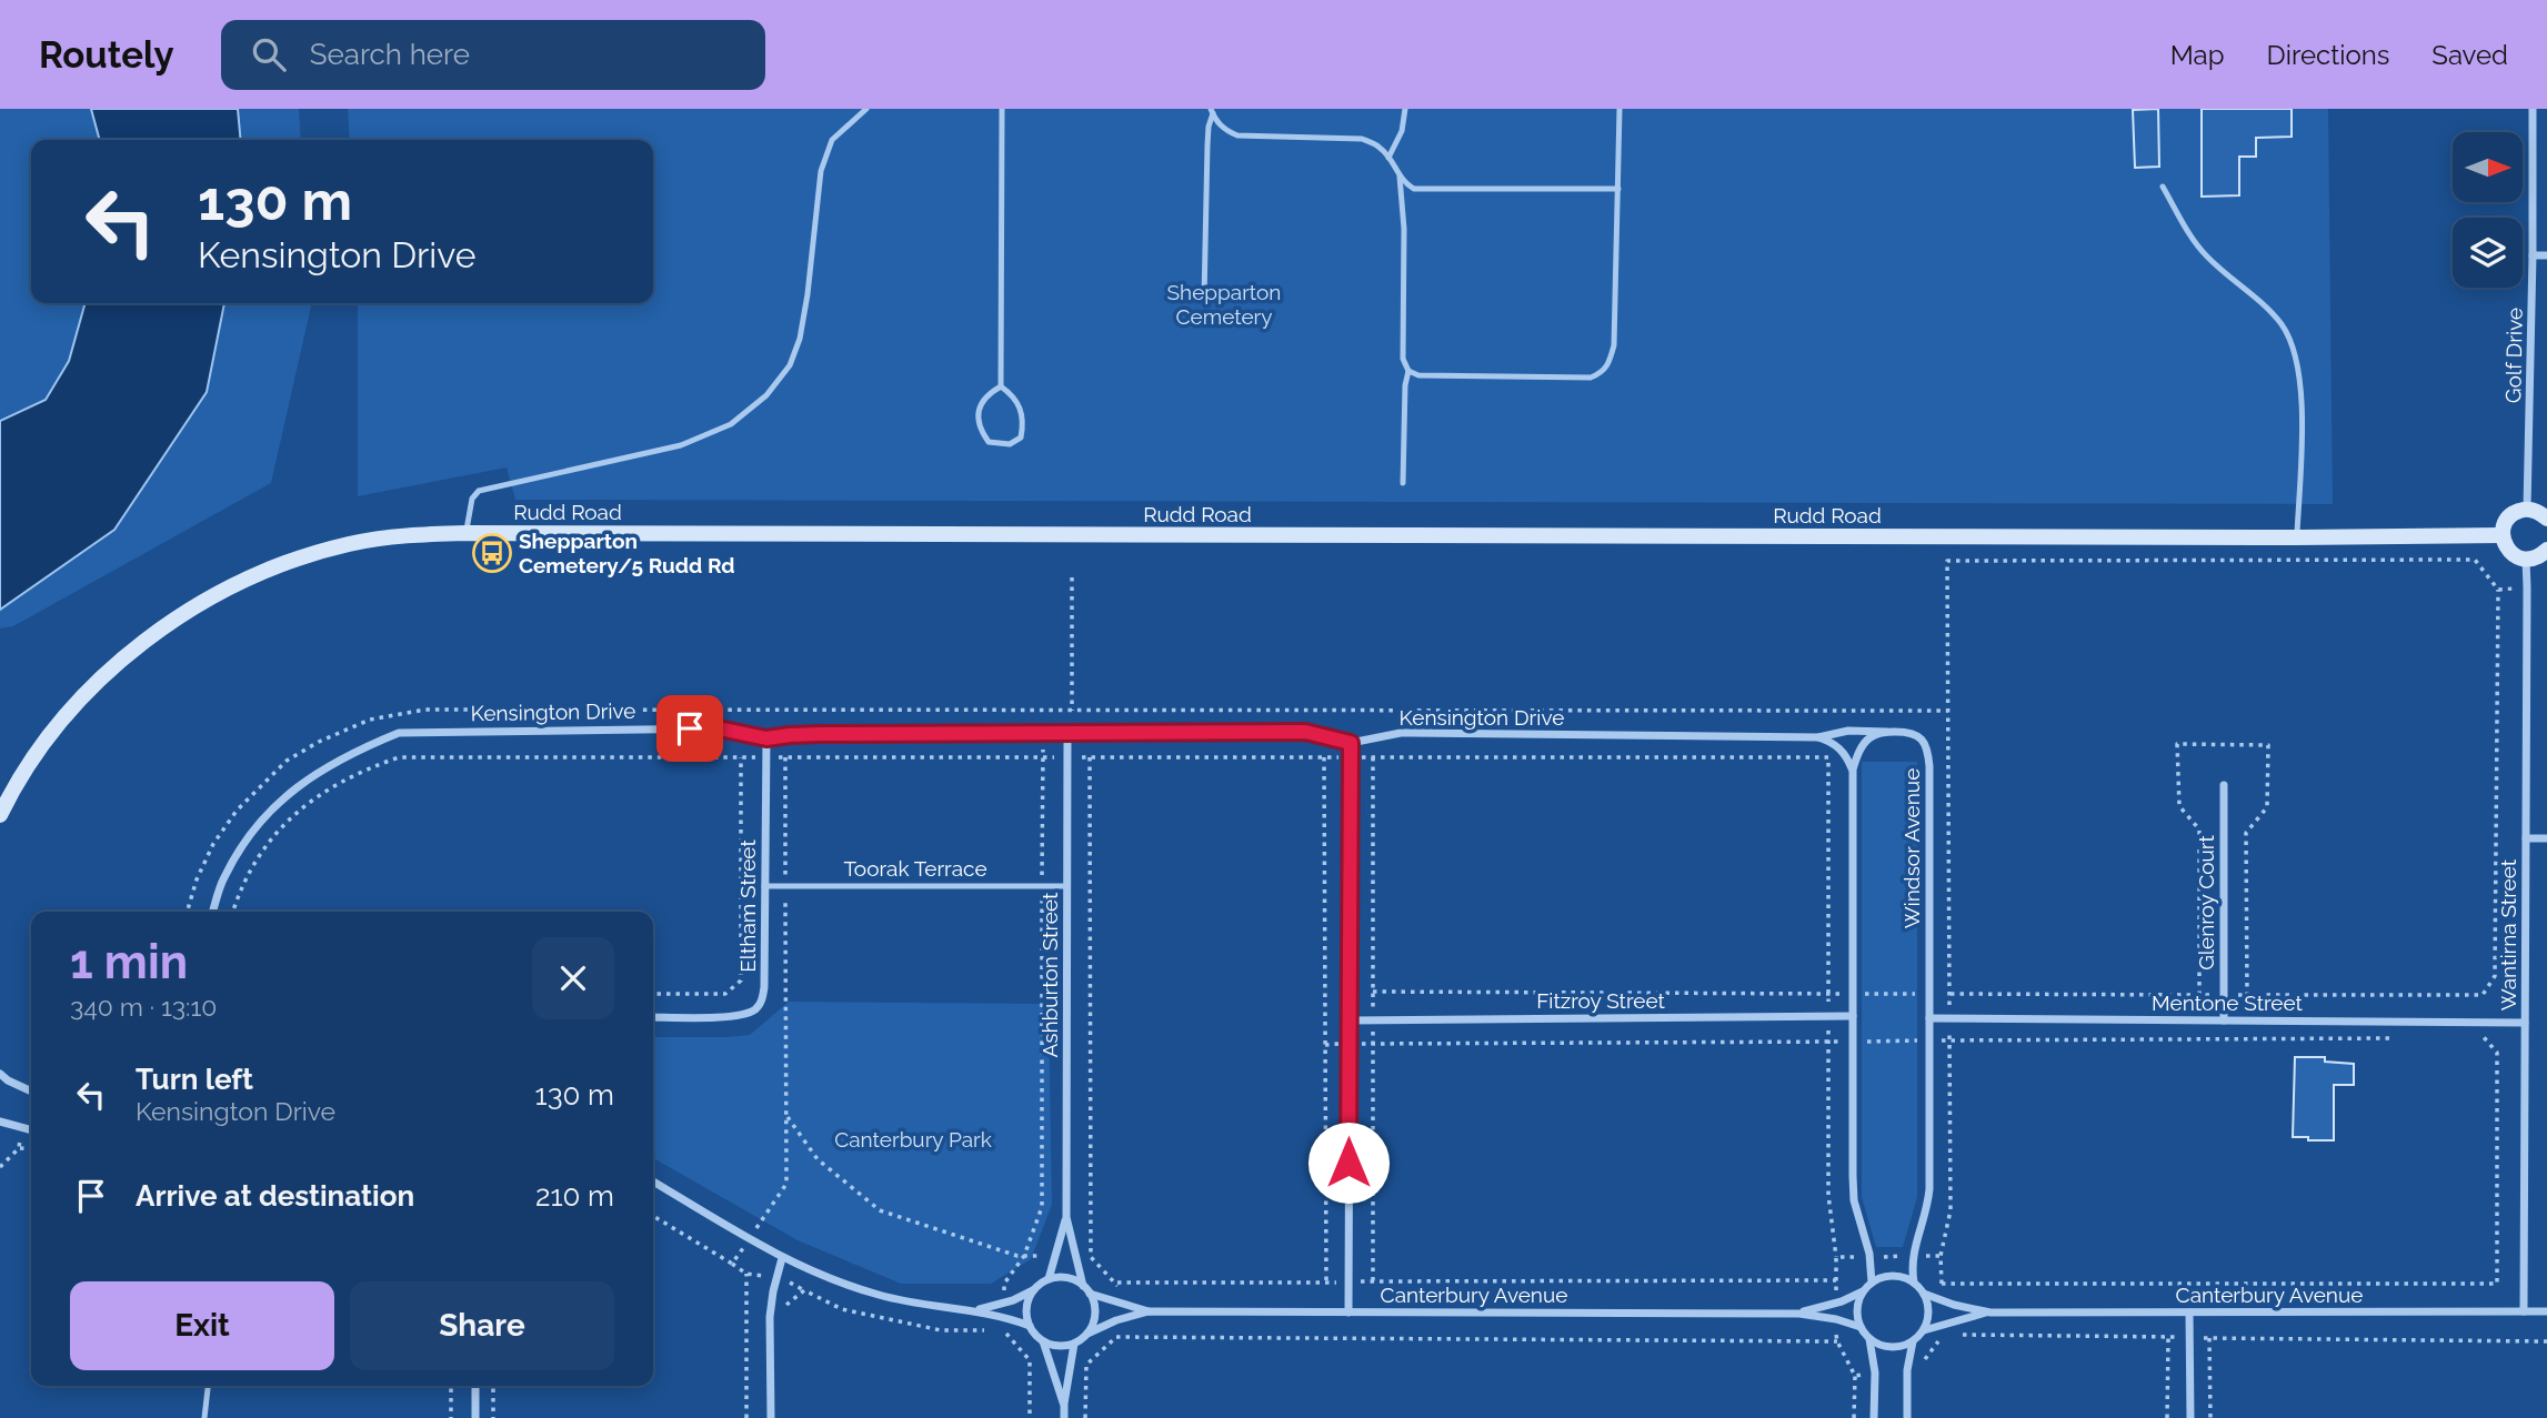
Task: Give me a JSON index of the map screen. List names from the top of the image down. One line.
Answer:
{"streets":{"street":["Golf Drive","Rudd Road","Kensington Drive","Windsor Avenue","Glenroy Court","Eltham Street","Wantirna Street","Ashburton Street","Fitzroy Street","Mentone Street","Canterbury Avenue"],"lane":["Toorak Terrace"]},"crossings":[["Kensington Drive","Windsor Avenue"],["Kensington Drive","Eltham Street"],["Kensington Drive","Ashburton Street"],["Windsor Avenue","Mentone Street"],["Windsor Avenue","Canterbury Avenue"],["Toorak Terrace","Eltham Street"],["Toorak Terrace","Ashburton Street"],["Glenroy Court","Mentone Street"],["Wantirna Street","Mentone Street"],["Wantirna Street","Canterbury Avenue"],["Ashburton Street","Canterbury Avenue"]],"parks":["Shepparton Cemetery","Canterbury Park"],"places":{"bus stop":["Shepparton Cemetery/5 Rudd Rd"]},"north":"right","page":{"header":"Routely","search":"Search here","nav":["Map","Directions","Saved"],"turn":["130 m","Kensington Drive"],"heading":["1 min","340 m · 13:10"],"list":[{"name":"Turn left","note":"Kensington Drive","value":"130 m"},{"name":"Arrive at destination","value":"210 m"}],"buttons":["Exit","Share"]}}
